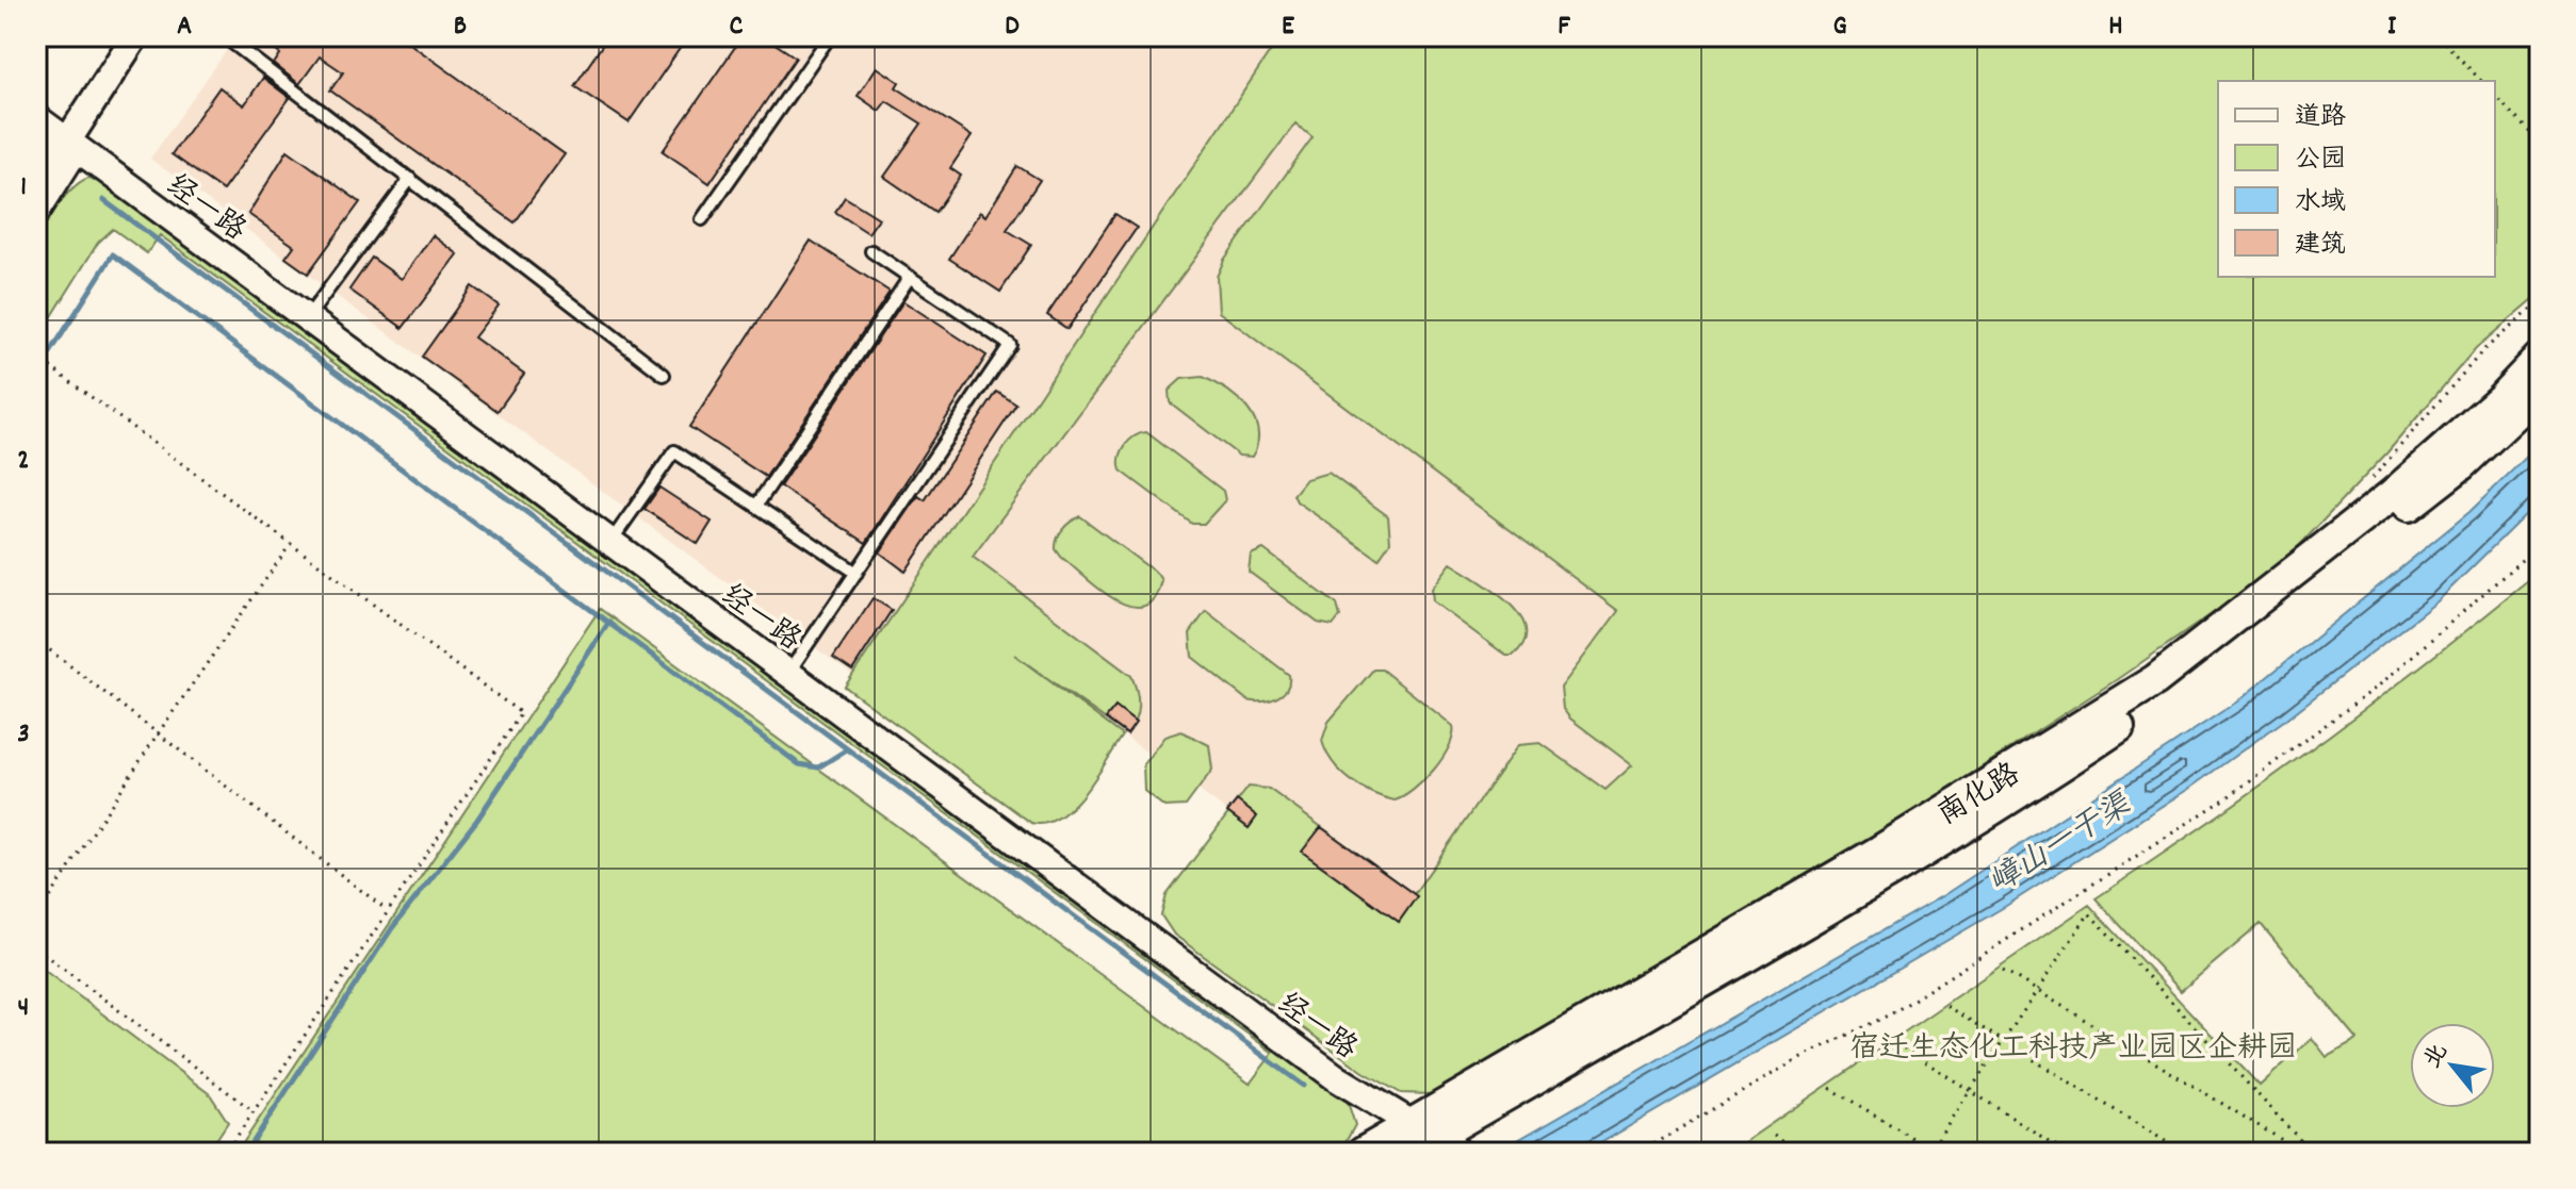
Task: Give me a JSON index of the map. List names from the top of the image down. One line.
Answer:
{"streets":{"main road":["南化路"],"street":["经一路"]},"crossings":[["经一路","南化路"]],"water":["嶂山一干渠"],"parks":["宿迁生态化工科技产业园区企耕园"],"legend":["道路","公园","水域","建筑"],"north":"top left","grid":{"columns":["A","B","C","D","E","F","G","H","I"],"rows":["1","2","3","4"]}}
